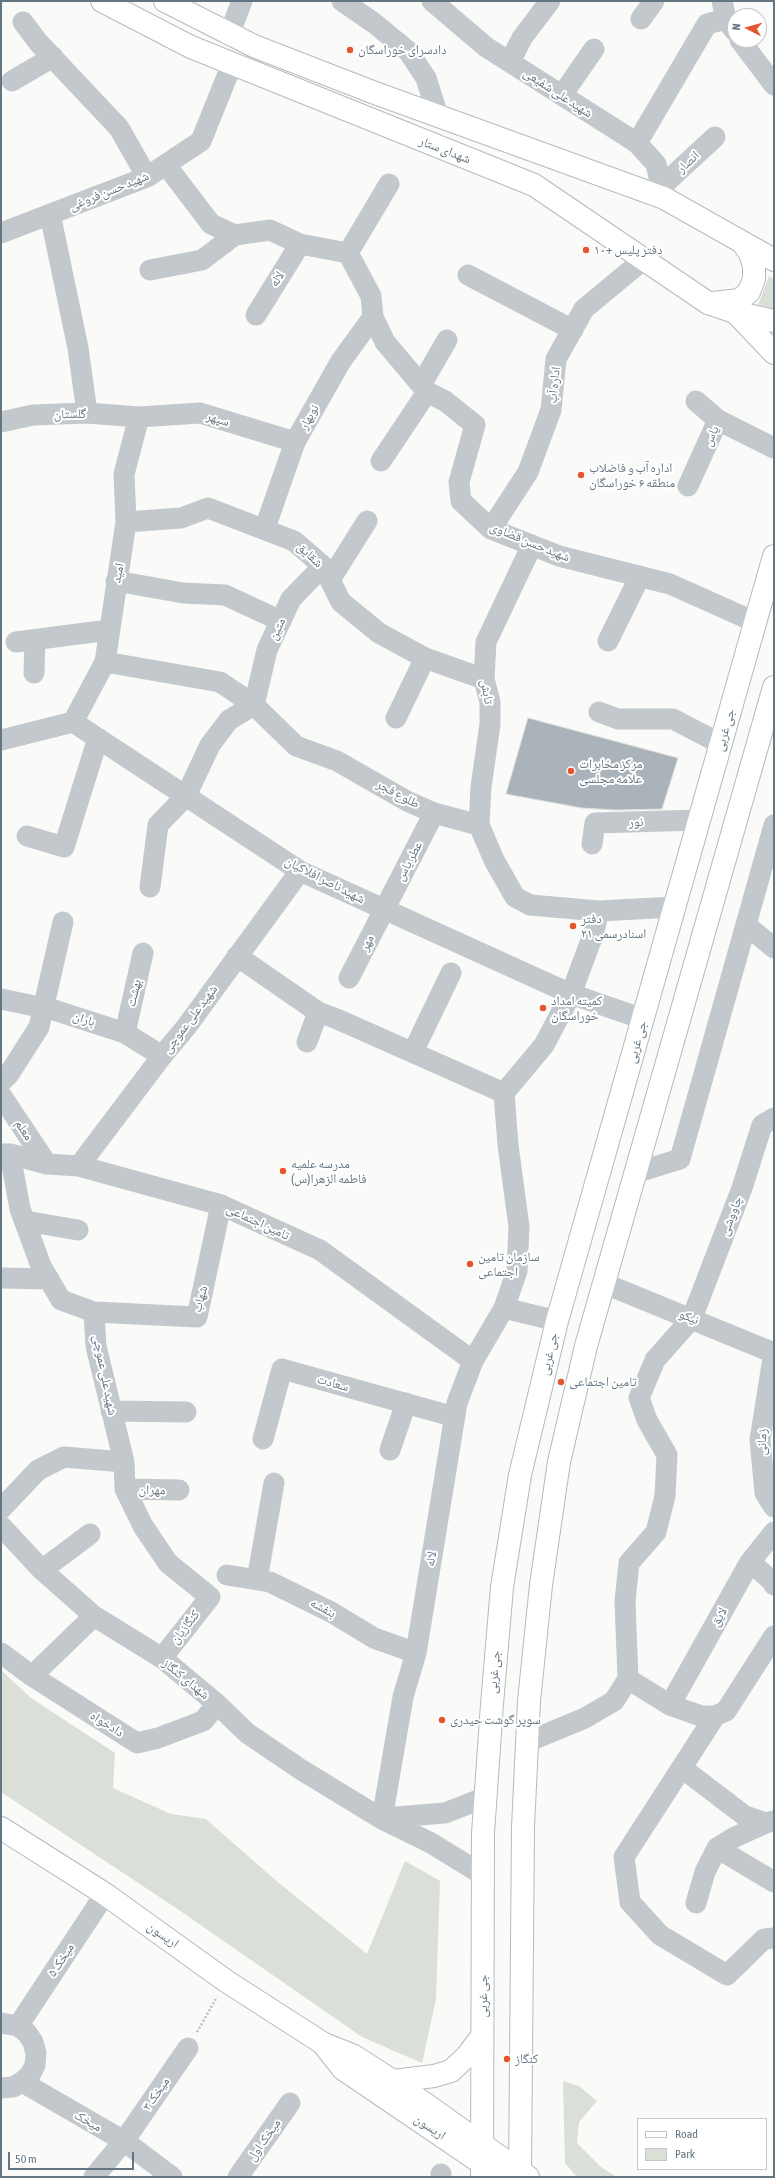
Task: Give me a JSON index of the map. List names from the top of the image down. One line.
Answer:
{"streets":{"main road":["شهدای ستار","جی غربی","اریسون"],"street":["شهید علی شفیعی","انصار","شهید حسن فروغی","لاله","اداره آب","گلستان","نوبهار","سپهر","یاس","شهید حسن قضاوی","شقایق","امید","متین","تابش","طلوع فجر","نور","عطر یاس","شهید ناصر افلاکیان","مهر","بهشت","باران","شهید علی عموچی","معلم","چاووشی","تامین اجتماعی","شهاب","نیکو","سعادت","زمانی","مهران","بنفشه","لایق","کنگازیان","شهدای کنگاز","دادخواه","میخک ۵","میخک ۳","میخک","میخک اول"]},"crossings":[["شهید علی شفیعی","انصار"],["شهدای ستار","شهید حسن فروغی"],["شهدای ستار","اداره آب"],["لاله","تامین اجتماعی"],["لاله","سعادت"],["لاله","بنفشه"],["لاله","شهدای کنگاز"],["اداره آب","شهید حسن قضاوی"],["گلستان","سپهر"],["گلستان","امید"],["نوبهار","سپهر"],["نوبهار","شهید حسن قضاوی"],["نوبهار","شقایق"],["سپهر","امید"],["شهید حسن قضاوی","تابش"],["شهید حسن قضاوی","جی غربی"],["شقایق","امید"],["شقایق","متین"],["شقایق","تابش"],["امید","طلوع فجر"],["امید","شهید ناصر افلاکیان"],["متین","طلوع فجر"],["تابش","طلوع فجر"],["جی غربی","نور"],["جی غربی","شهید ناصر افلاکیان"],["جی غربی","شهدای کنگاز"],["جی غربی","اریسون"],["طلوع فجر","عطر یاس"],["عطر یاس","شهید ناصر افلاکیان"],["عطر یاس","مهر"],["شهید ناصر افلاکیان","مهر"],["شهید ناصر افلاکیان","شهید علی عموچی"],["بهشت","باران"],["باران","شهید علی عموچی"],["شهید علی عموچی","تامین اجتماعی"],["شهید علی عموچی","شهاب"],["شهید علی عموچی","مهران"],["شهید علی عموچی","کنگازیان"],["معلم","تامین اجتماعی"],["چاووشی","نیکو"],["تامین اجتماعی","شهاب"],["نیکو","زمانی"],["کنگازیان","شهدای کنگاز"],["شهدای کنگاز","دادخواه"],["اریسون","میخک ۵"],["میخک ۳","میخک"]],"places":["دادسرای خوراسگان","دفتر پلیس +۱۰","اداره آب و فاضلاب منطقه ۶ خوراسگان","مرکز مخابرات علامه مجلسی","دفتر اسنادرسمی ۲۱","کمیته امداد خوراسگان","مدرسه علمیه فاطمه الزهرا(س)","سازمان تامین اجتماعی","تامین اجتماعی","سوپر گوشت حیدری","کنگاز"],"legend":["Road","Park"],"scale_bar":"50 m","north":"left"}
